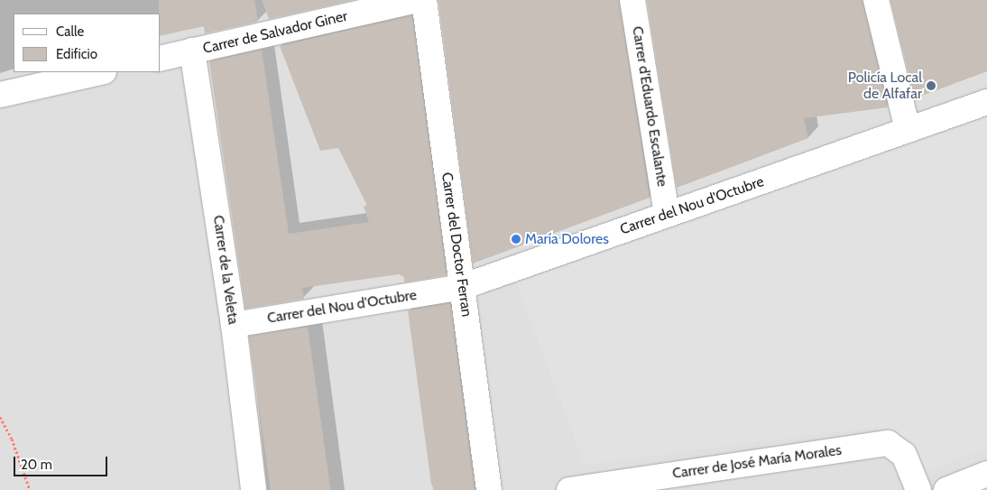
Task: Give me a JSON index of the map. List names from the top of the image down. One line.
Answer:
{"streets":{"street":["Carrer de Salvador Giner","Carrer d'Eduardo Escalante","Carrer del Nou d'Octubre","Carrer del Doctor Ferran","Carrer de la Veleta","Carrer de José María Morales"]},"crossings":[["Carrer de Salvador Giner","Carrer de la Veleta"],["Carrer d'Eduardo Escalante","Carrer del Nou d'Octubre"],["Carrer del Nou d'Octubre","Carrer del Doctor Ferran"],["Carrer del Nou d'Octubre","Carrer de la Veleta"]],"places":["Policía Local de Alfafar","María Dolores"],"legend":["Calle","Edificio"],"scale_bar":"20 m"}
